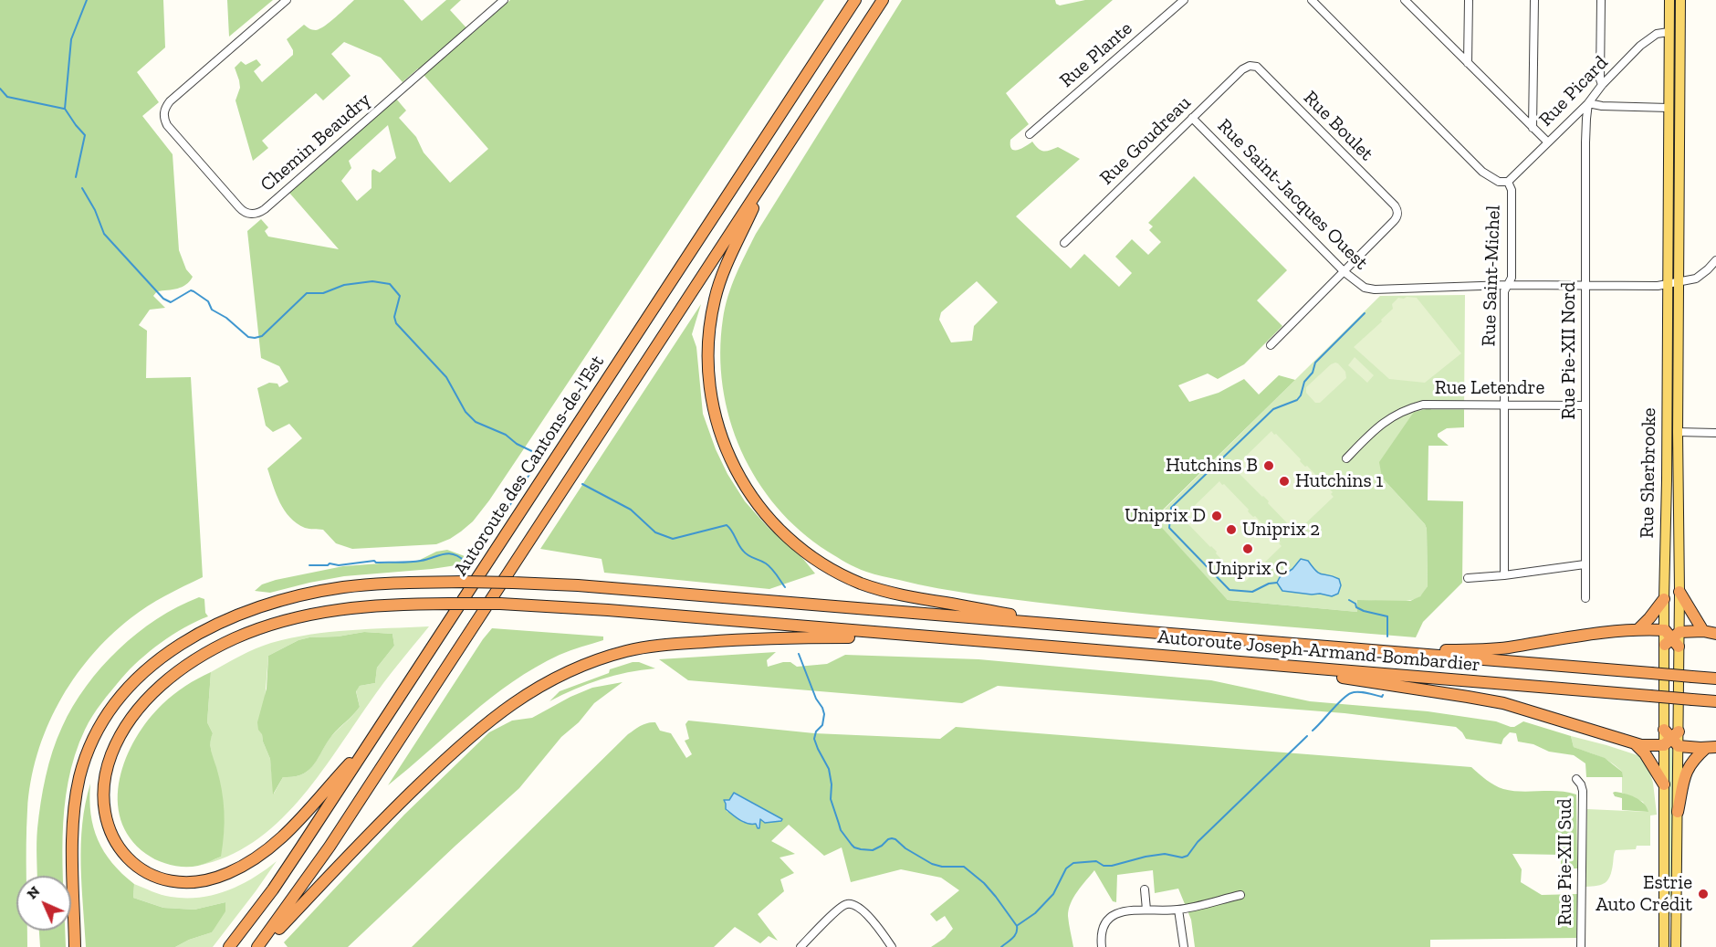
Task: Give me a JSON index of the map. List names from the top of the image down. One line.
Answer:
{"streets":{"highway":["Autoroute des Cantons-de-l'Est","Autoroute Joseph-Armand-Bombardier"],"main road":["Rue Sherbrooke"],"street":["Rue Plante","Rue Picard","Rue Boulet","Rue Goudreau","Chemin Beaudry","Rue Saint-Jacques Ouest","Rue Saint-Michel","Rue Pie-XII Nord","Rue Letendre","Rue Pie-XII Sud"]},"crossings":[["Rue Picard","Rue Saint-Michel"],["Rue Picard","Rue Pie-XII Nord"],["Rue Picard","Rue Sherbrooke"],["Rue Boulet","Rue Goudreau"],["Rue Boulet","Rue Saint-Jacques Ouest"],["Rue Goudreau","Rue Saint-Jacques Ouest"],["Rue Saint-Jacques Ouest","Rue Saint-Michel"],["Rue Saint-Jacques Ouest","Rue Pie-XII Nord"],["Rue Saint-Jacques Ouest","Rue Sherbrooke"],["Rue Saint-Michel","Rue Letendre"],["Rue Pie-XII Nord","Rue Letendre"]],"places":["Hutchins B","Hutchins 1","Uniprix D","Uniprix 2","Uniprix C","Estrie Auto Crédit"],"north":"top left"}
